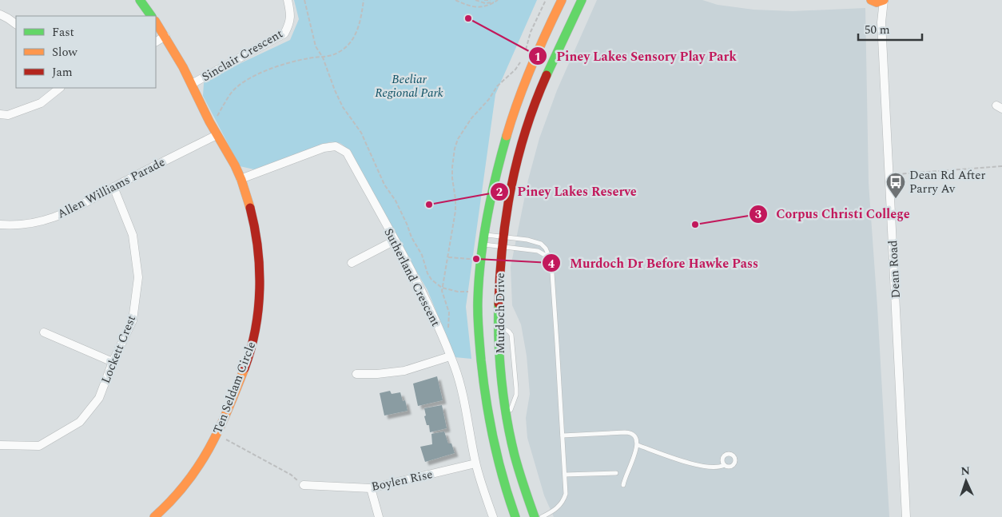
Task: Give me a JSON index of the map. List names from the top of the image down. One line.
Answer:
{"streets":{"main road":["Murdoch Drive","Ten Seldam Circle"],"street":["Sinclair Crescent","Allen Williams Parade","Dean Road","Sutherland Crescent","Lockett Crest","Boylen Rise"]},"crossings":[["Sinclair Crescent","Ten Seldam Circle"],["Allen Williams Parade","Lockett Crest"],["Allen Williams Parade","Ten Seldam Circle"],["Sutherland Crescent","Ten Seldam Circle"],["Sutherland Crescent","Boylen Rise"]],"parks":["Beeliar Regional Park"],"places":{"other":["Piney Lakes Sensory Play Park","Piney Lakes Reserve","Corpus Christi College","Murdoch Dr Before Hawke Pass"],"bus stop":["Dean Rd After Parry Av"]},"legend":["Fast","Slow","Jam"],"scale_bar":"50 m","north":"top"}
